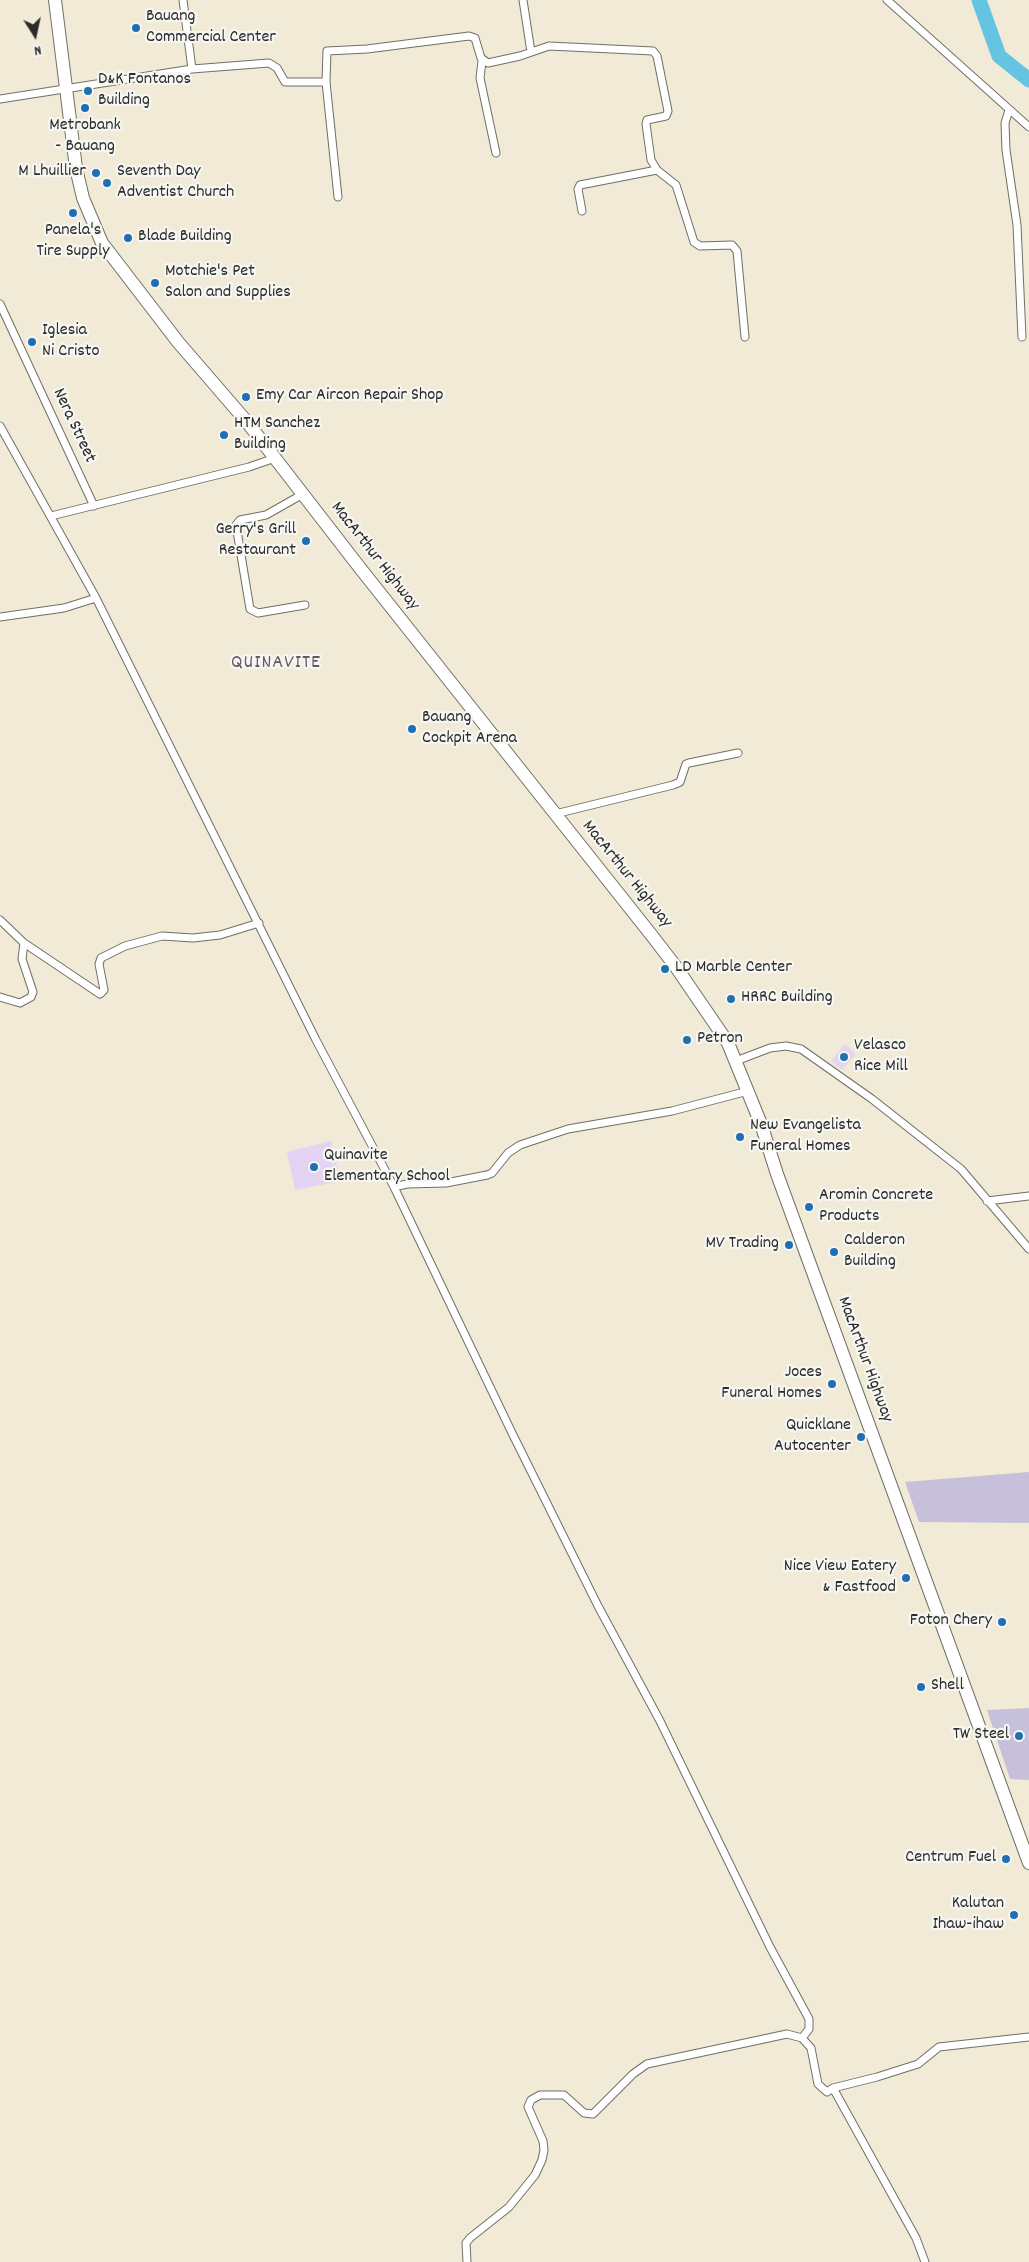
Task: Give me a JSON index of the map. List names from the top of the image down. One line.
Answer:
{"streets":{"highway":["MacArthur Highway"],"street":["Nera Street"]},"districts":["QUINAVITE"],"places":["Bauang Commercial Center","D&K Fontanos Building","Metrobank - Bauang","M Lhuillier","Seventh Day Adventist Church","Panela's Tire Supply","Blade Building","Motchie's Pet Salon and Supplies","Iglesia Ni Cristo","Emy Car Aircon Repair Shop","HTM Sanchez Building","Gerry's Grill Restaurant","Bauang Cockpit Arena","LD Marble Center","HRRC Building","Petron","Velasco Rice Mill","New Evangelista Funeral Homes","Quinavite Elementary School","Aromin Concrete Products","MV Trading","Calderon Building","Joces Funeral Homes","Quicklane Autocenter","Nice View Eatery & Fastfood","Foton Chery","Shell","TW Steel","Centrum Fuel","Kalutan Ihaw-ihaw"],"north":"bottom"}
